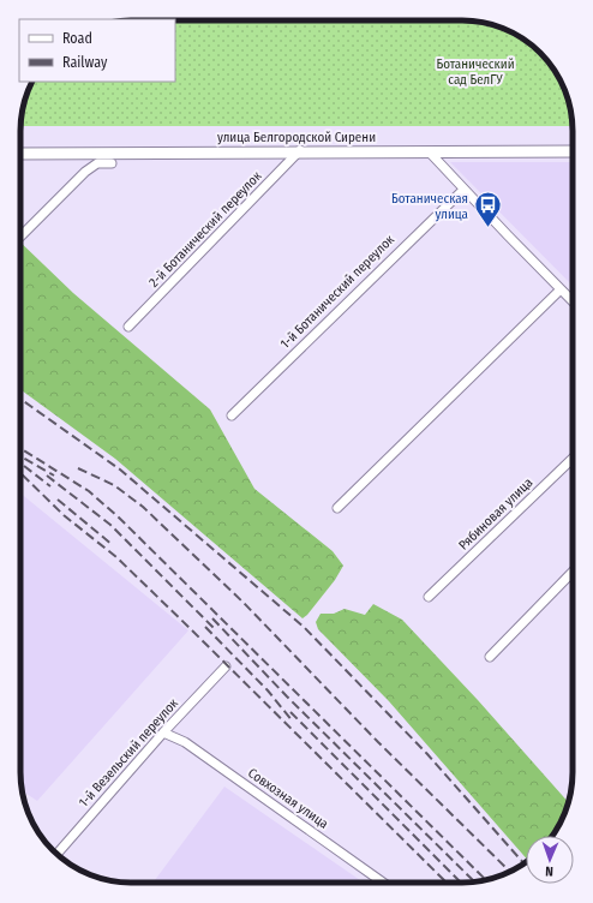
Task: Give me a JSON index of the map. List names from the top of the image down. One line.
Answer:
{"streets":{"main road":["улица Белгородской Сирени"],"street":["2-й Ботанический переулок","1-й Ботанический переулок","Рябиновая улица","1-й Везельский переулок","Совхозная улица"]},"crossings":[["улица Белгородской Сирени","2-й Ботанический переулок"],["1-й Везельский переулок","Совхозная улица"]],"parks":["Ботанический сад БелГУ"],"places":{"bus stop":["Ботаническая улица"]},"legend":["Road","Railway"],"north":"bottom"}
